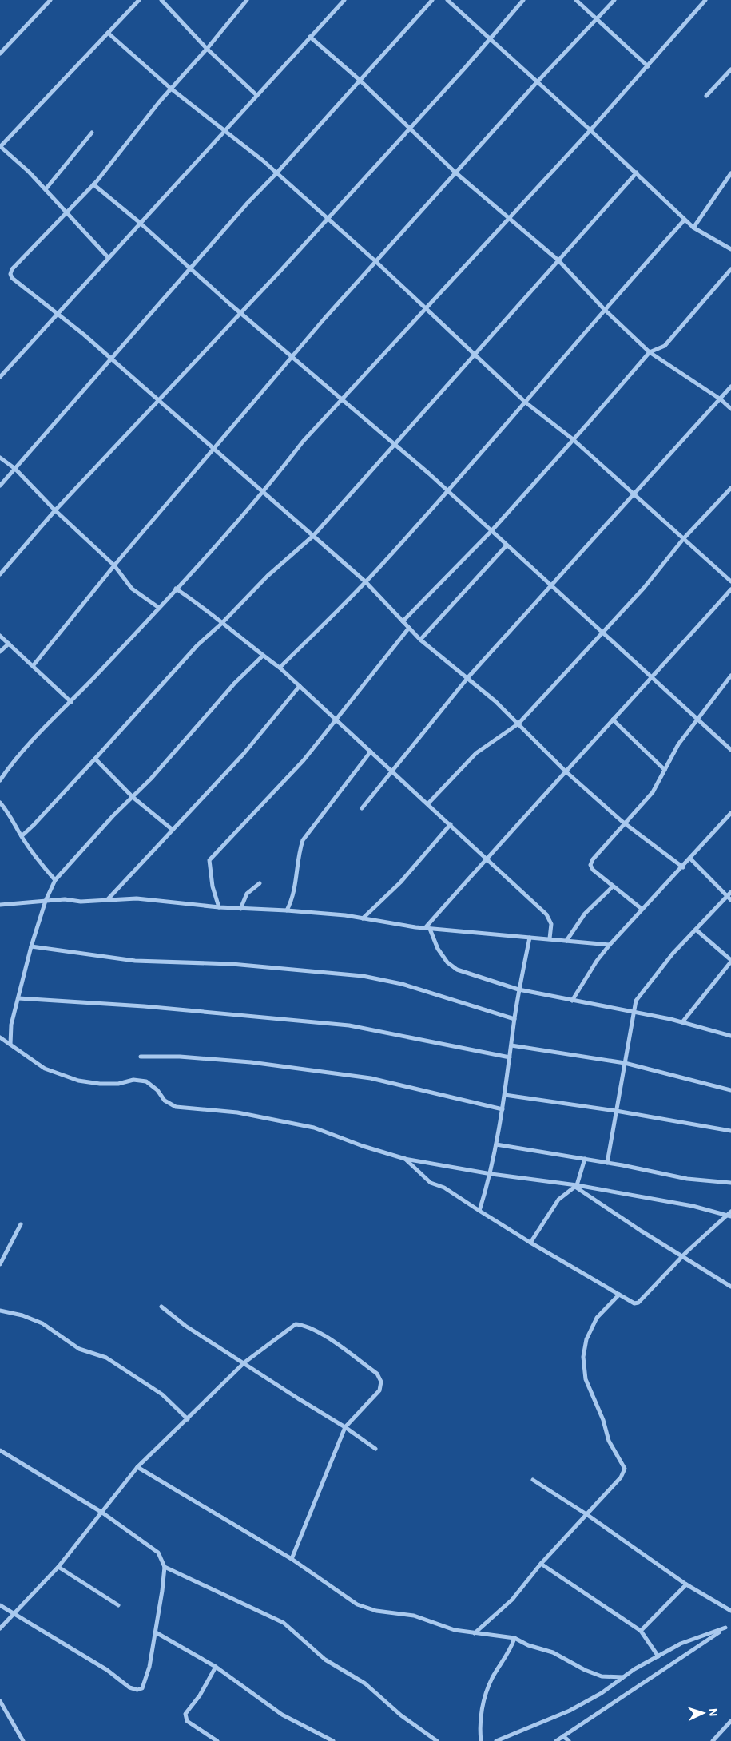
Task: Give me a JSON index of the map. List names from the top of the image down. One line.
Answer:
{"north":"right"}
